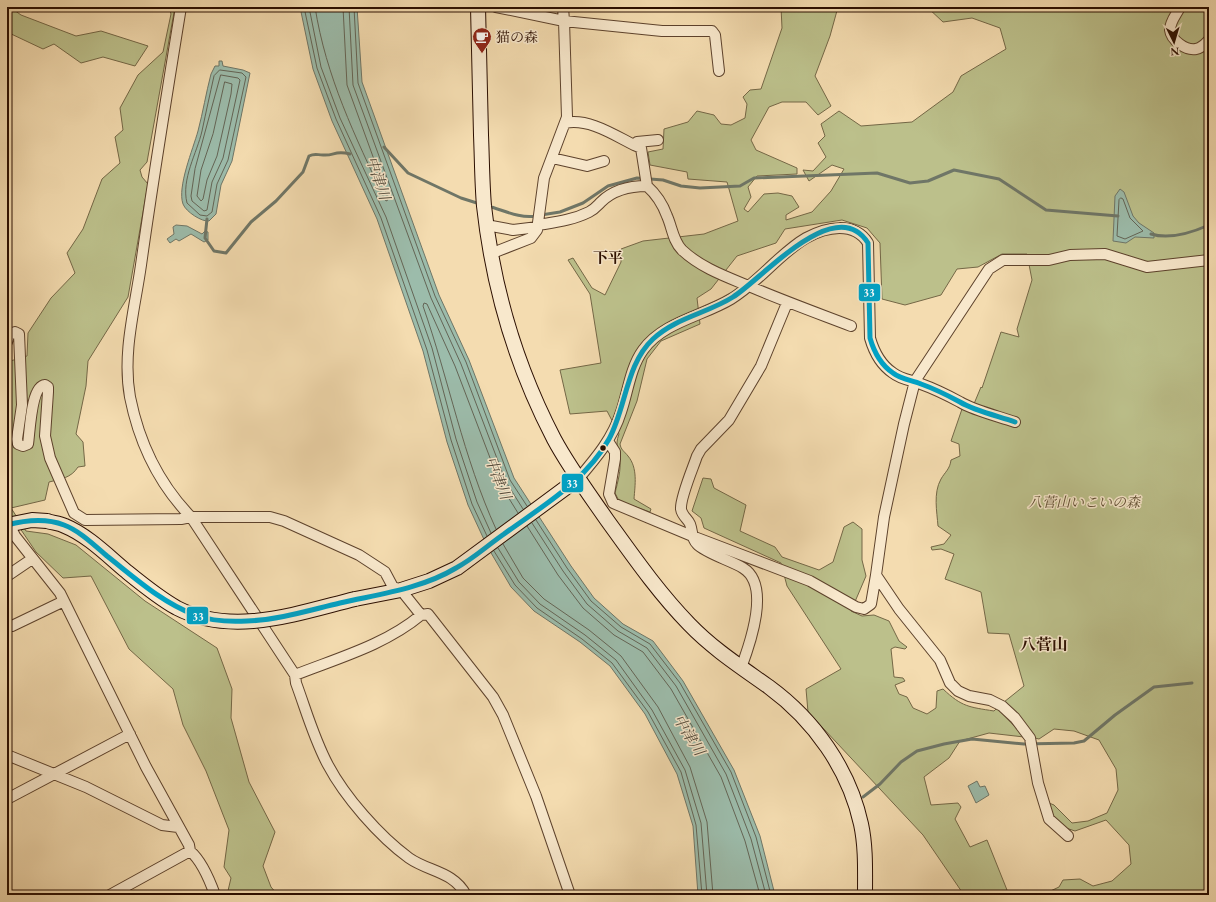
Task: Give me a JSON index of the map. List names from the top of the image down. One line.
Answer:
{"districts":["下平","八菅山"],"water":["中津川"],"parks":["八菅山いこいの森"],"places":{"cafe":["猫の森"]},"lines":["transit line 33"],"north":"bottom"}
